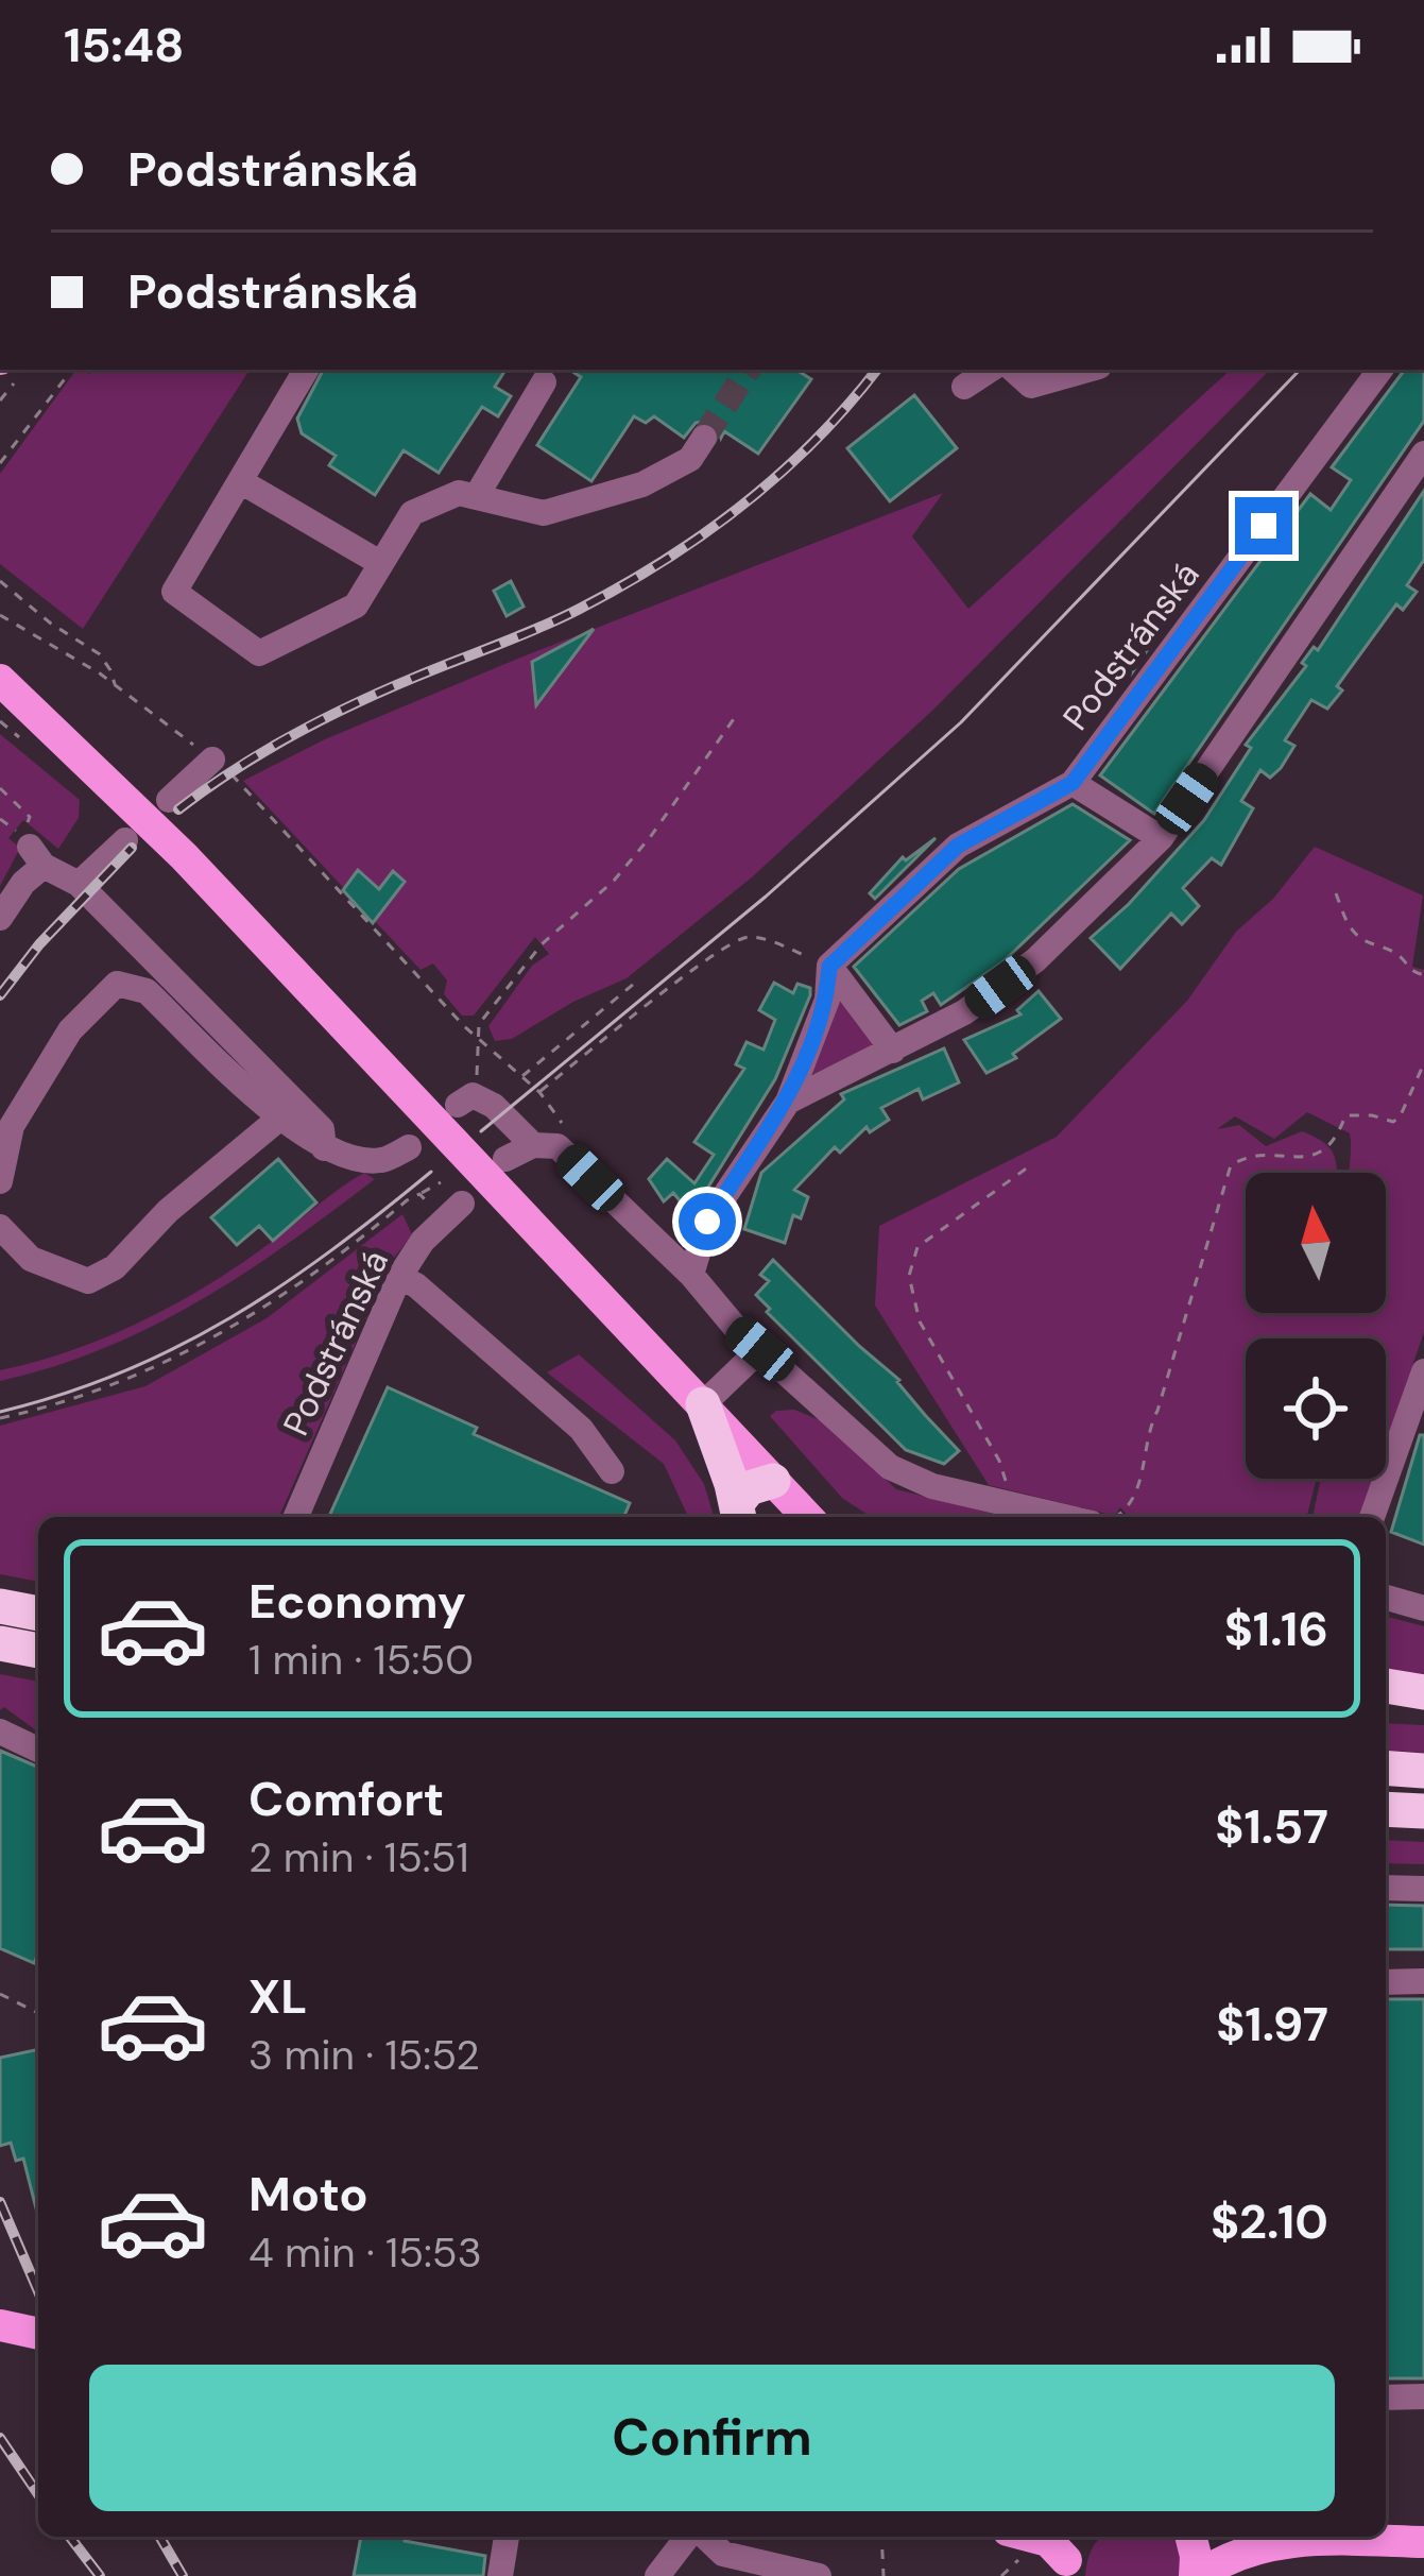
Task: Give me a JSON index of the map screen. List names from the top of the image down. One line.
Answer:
{"streets":{"street":["Podstránská"]},"north":"top","page":{"status":"15:48","banner":["Podstránská","Podstránská"],"list":[{"name":"Economy","note":"1 min · 15:50","value":"$1.16"},{"name":"Comfort","note":"2 min · 15:51","value":"$1.57"},{"name":"XL","note":"3 min · 15:52","value":"$1.97"},{"name":"Moto","note":"4 min · 15:53","value":"$2.10"}],"buttons":"Confirm"}}
